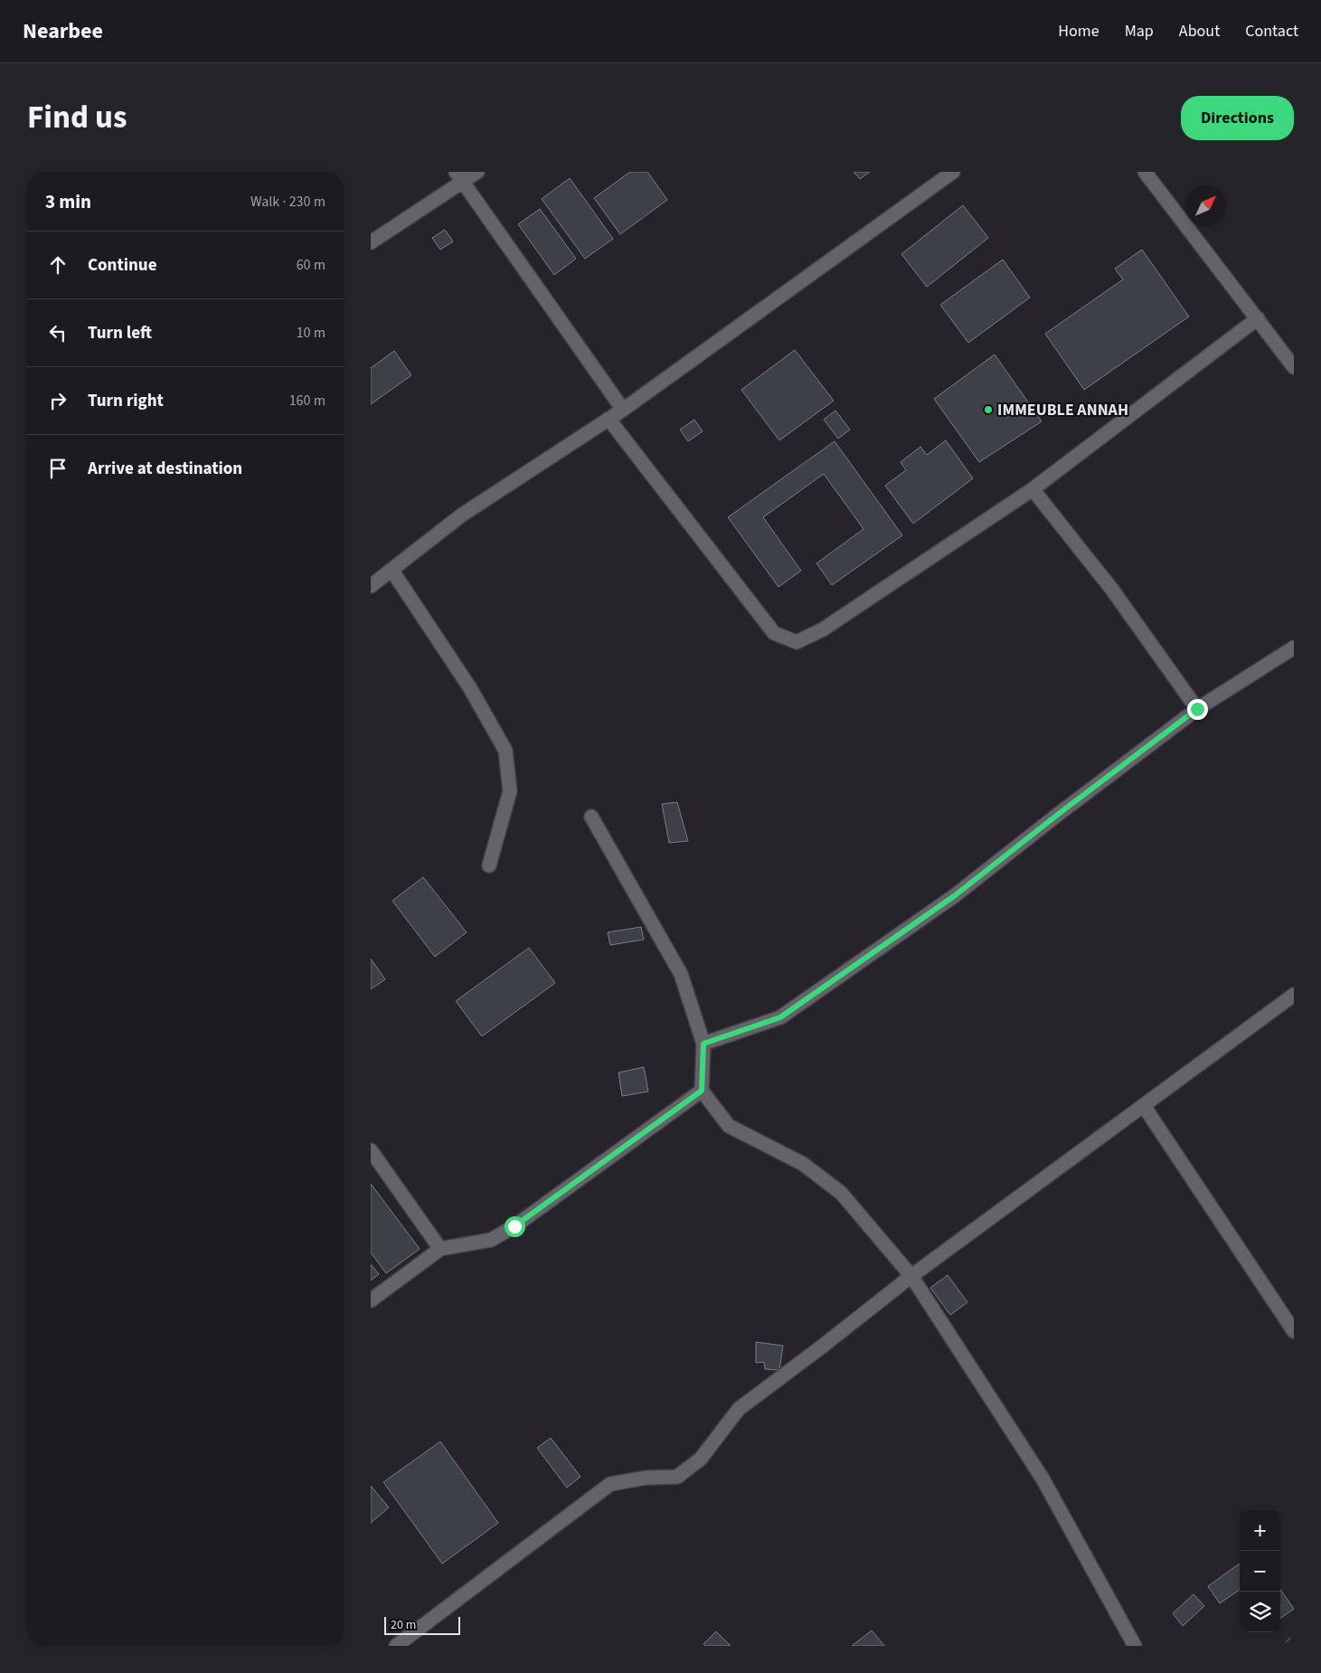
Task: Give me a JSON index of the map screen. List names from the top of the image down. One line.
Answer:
{"places":["IMMEUBLE ANNAH"],"scale_bar":"20 m","north":"top right","page":{"header":"Nearbee","nav":["Home","Map","About","Contact"],"title":"Find us","buttons":"Directions","heading":["3 min","Walk · 230 m"],"list":[["Continue","60 m"],["Turn left","10 m"],["Turn right","160 m"],"Arrive at destination"],"map_buttons":["+","−"],"scale":"20 m"}}
